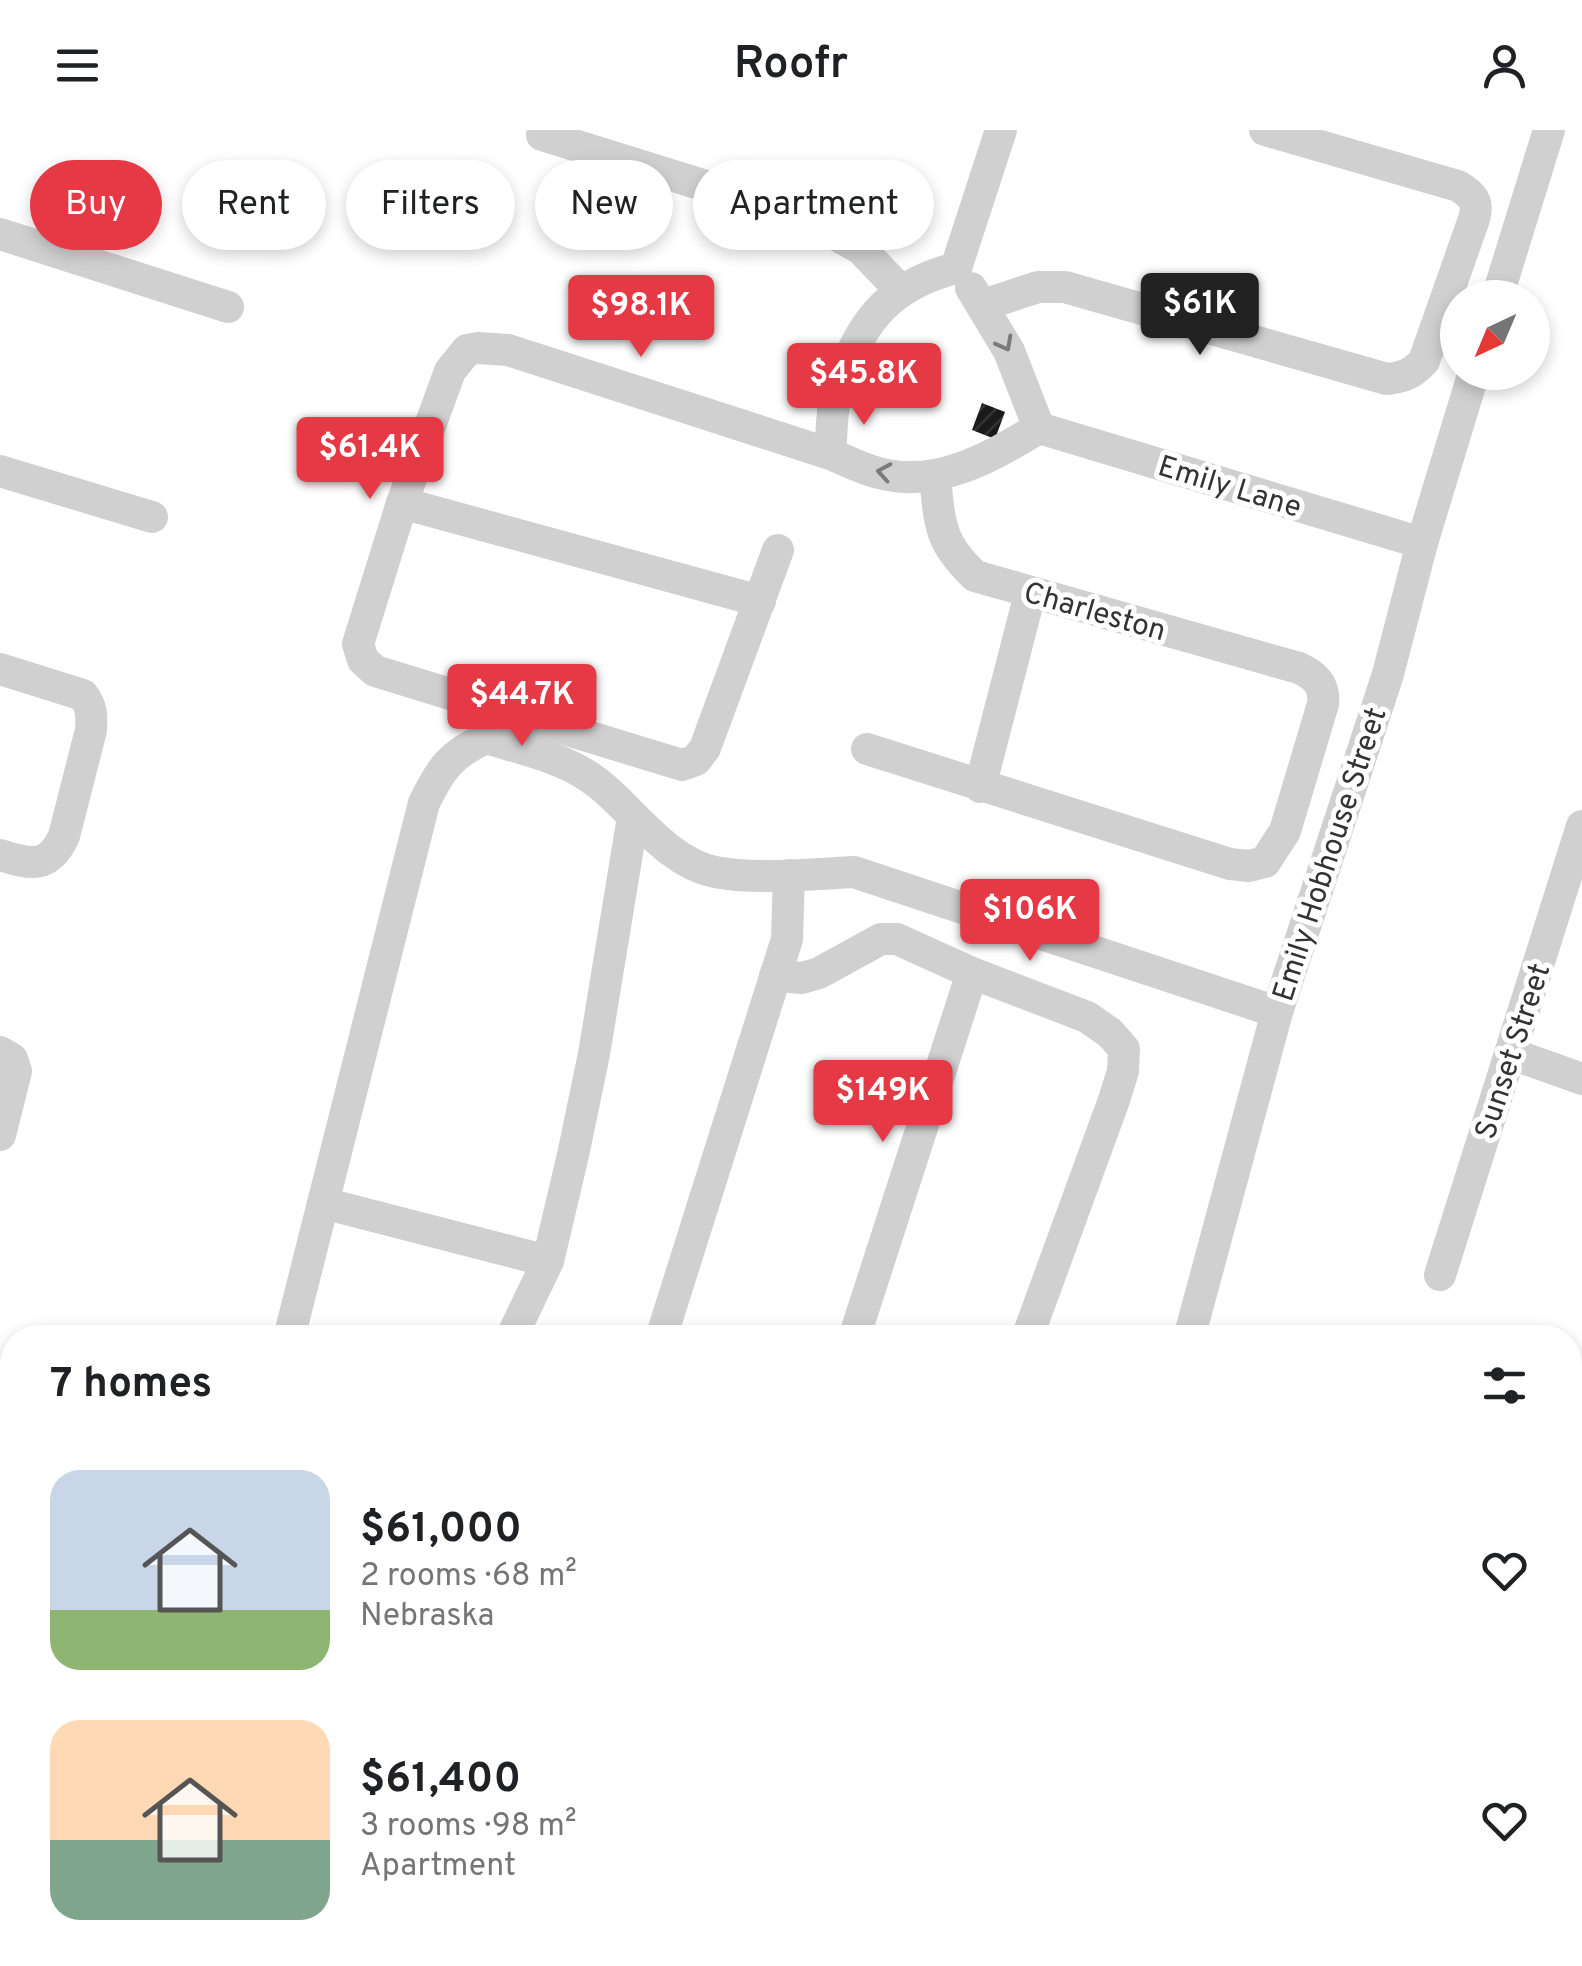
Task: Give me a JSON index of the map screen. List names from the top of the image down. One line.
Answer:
{"streets":{"street":["Emily Lane","Charleston","Emily Hobhouse Street","Sunset Street"]},"crossings":[["Emily Lane","Charleston"],["Emily Lane","Emily Hobhouse Street"]],"north":"bottom left","page":{"header":"Roofr","chip":["Buy","Rent","Filters","New","Apartment"],"price":["$61K","$98.1K","$45.8K","$61.4K","$44.7K","$106K","$149K"],"heading":"7 homes","list":[{"name":"$61,000","note":"2 rooms · 68 m² · Nebraska"},{"name":"$61,400","note":"3 rooms · 98 m² · Apartment"}]}}
